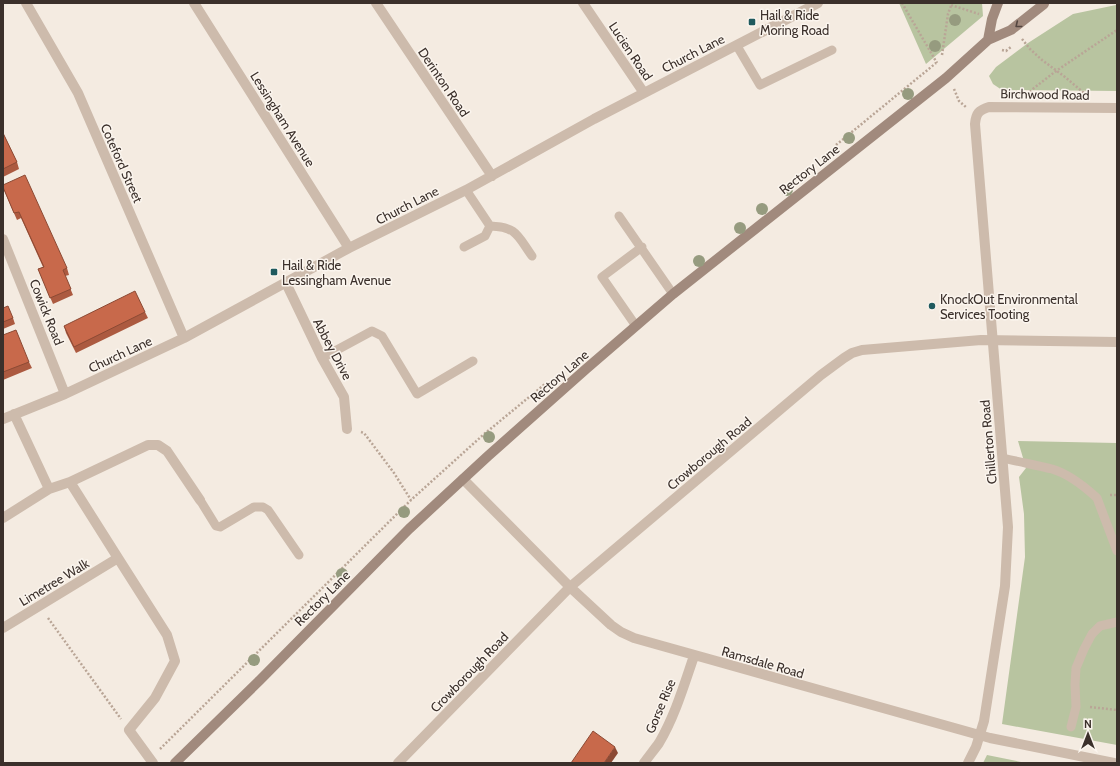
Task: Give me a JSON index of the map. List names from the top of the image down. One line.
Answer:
{"streets":{"main road":["Rectory Lane"],"street":["Lucien Road","Church Lane","Derinton Road","Birchwood Road","Lessingham Avenue","Coteford Street","Cowick Road","Abbey Drive","Chillerton Road","Crowborough Road","Limetree Walk","Ramsdale Road","Gorse Rise"]},"crossings":[["Lucien Road","Church Lane"],["Church Lane","Derinton Road"],["Church Lane","Lessingham Avenue"],["Church Lane","Coteford Street"],["Church Lane","Cowick Road"],["Church Lane","Abbey Drive"],["Birchwood Road","Chillerton Road"],["Rectory Lane","Ramsdale Road"],["Chillerton Road","Crowborough Road"],["Chillerton Road","Ramsdale Road"],["Crowborough Road","Ramsdale Road"],["Ramsdale Road","Gorse Rise"]],"places":{"transit":["Hail & Ride Moring Road","Hail & Ride Lessingham Avenue"],"other":["KnockOut Environmental Services Tooting"]},"north":"top"}
